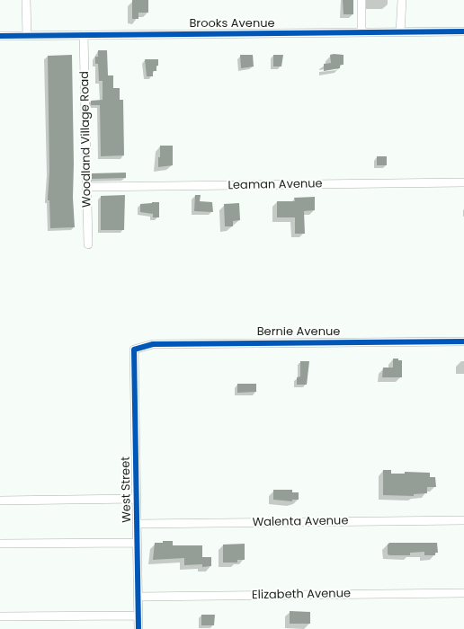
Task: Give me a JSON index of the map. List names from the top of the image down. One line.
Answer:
{"streets":{"street":["Brooks Avenue","Woodland Village Road","Leaman Avenue","Bernie Avenue","West Street","Walenta Avenue","Elizabeth Avenue"]},"crossings":[["Brooks Avenue","Woodland Village Road"],["Woodland Village Road","Leaman Avenue"],["Bernie Avenue","West Street"],["West Street","Walenta Avenue"],["West Street","Elizabeth Avenue"]]}
